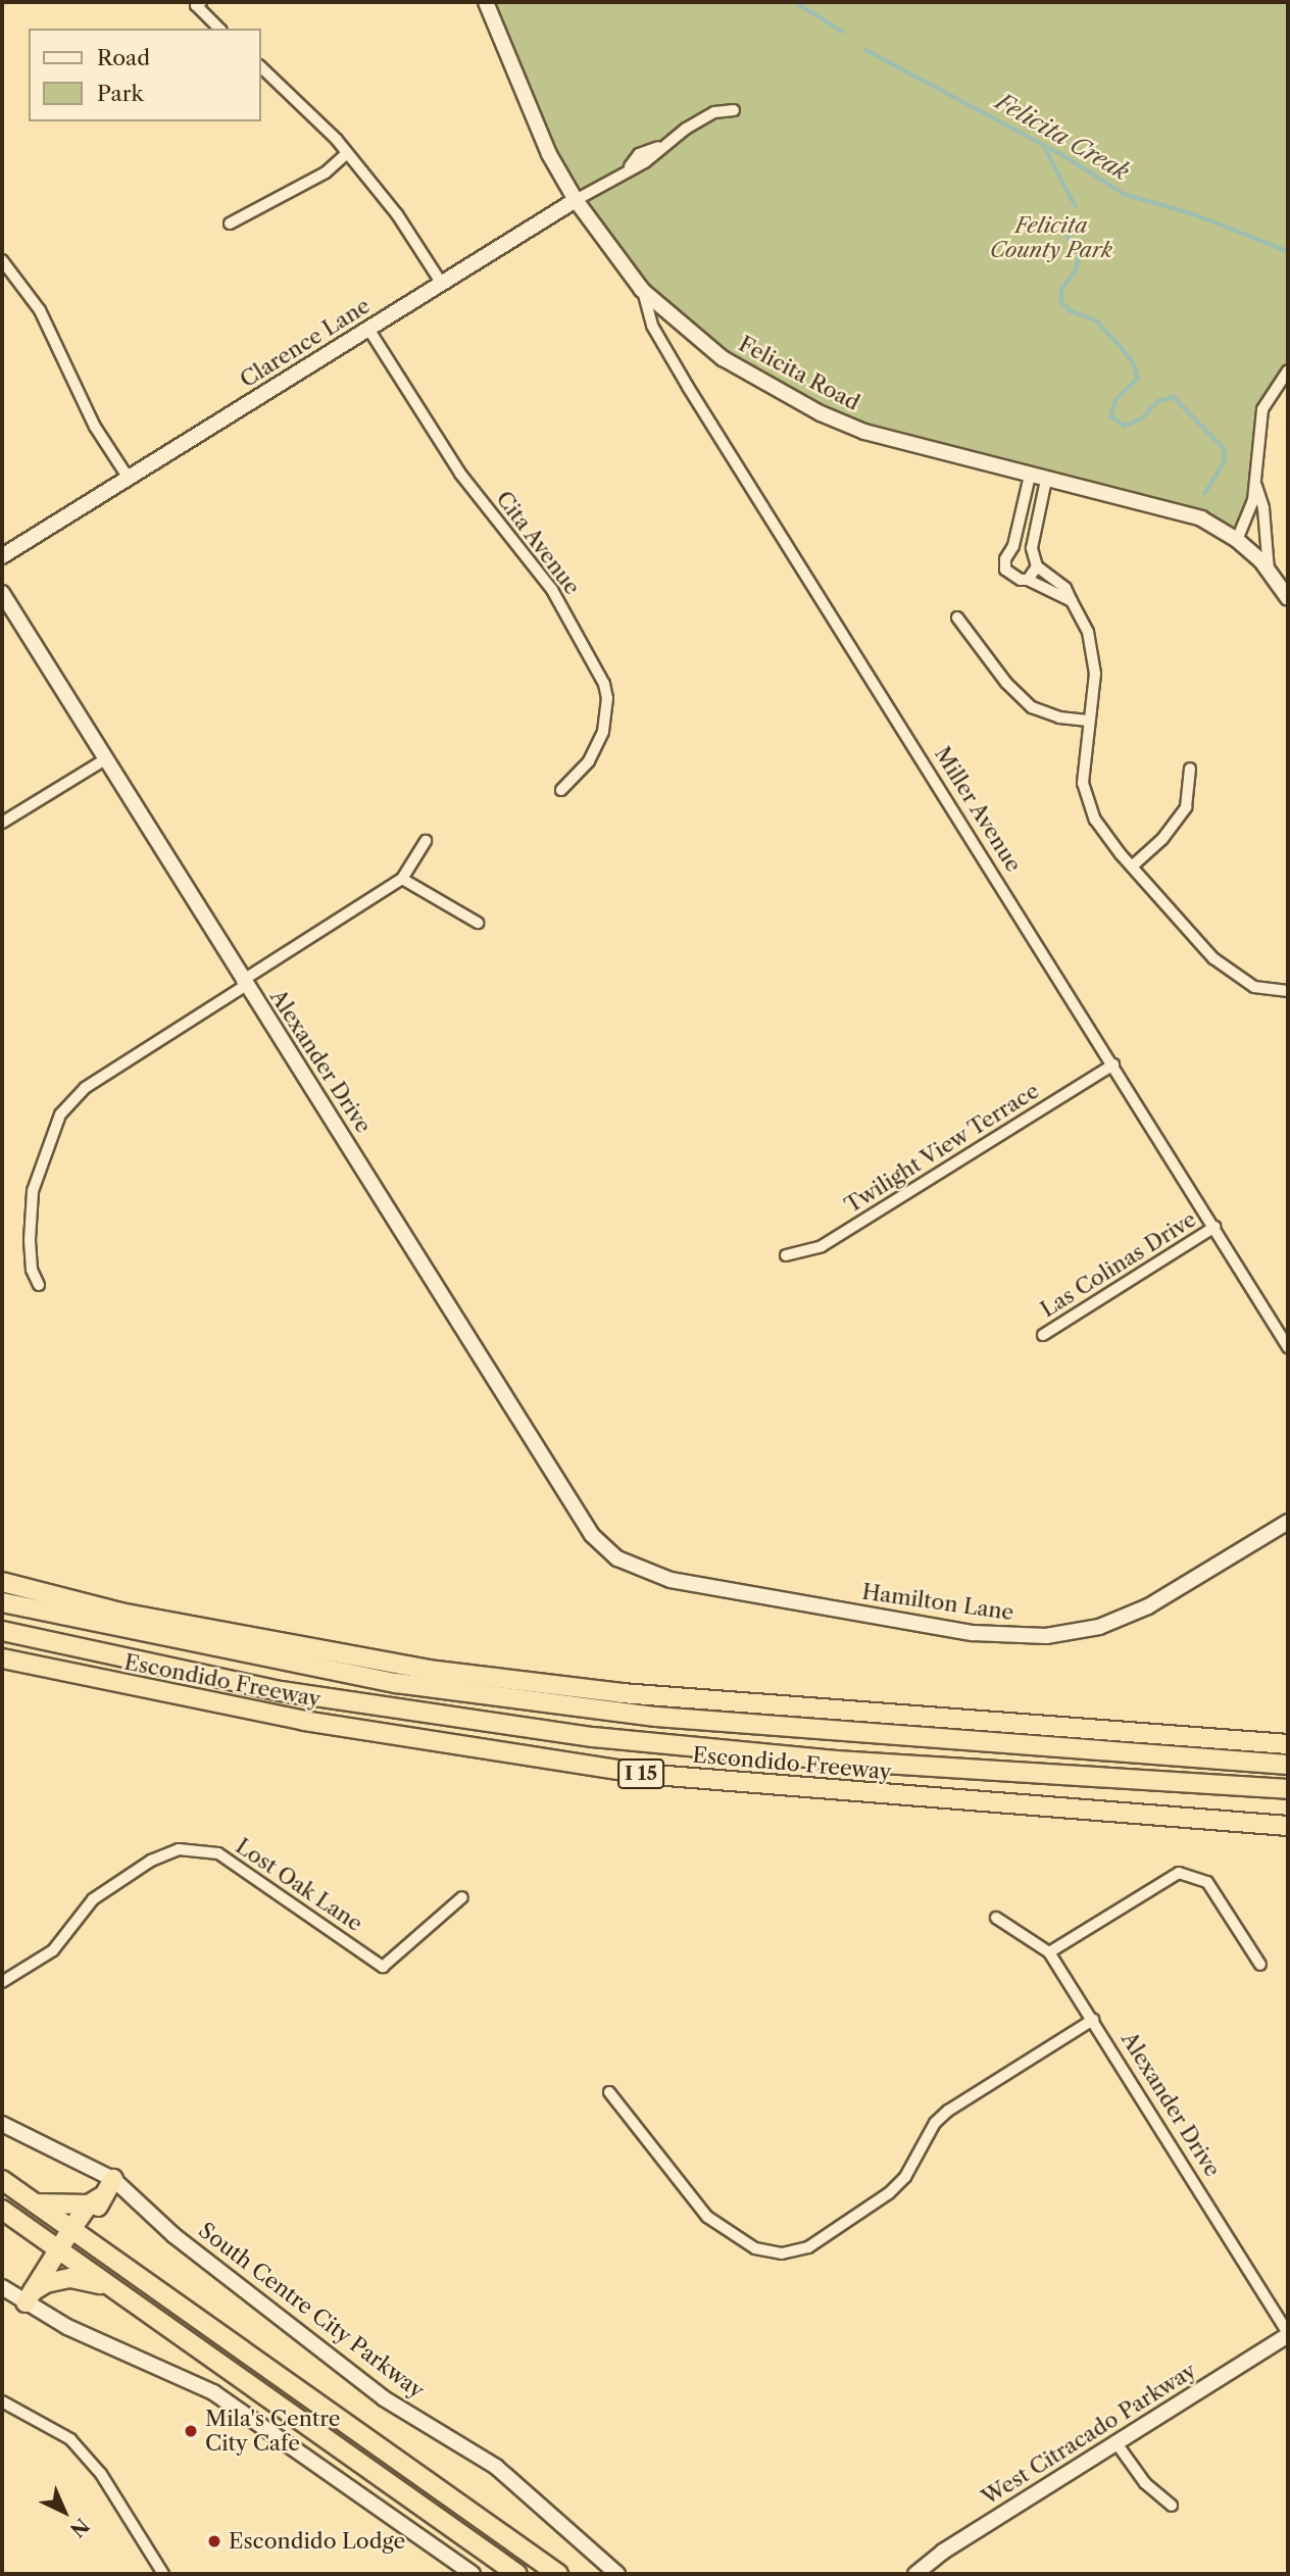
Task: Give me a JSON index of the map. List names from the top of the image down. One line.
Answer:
{"streets":{"highway":["Escondido Freeway","I 15"],"street":["Clarence Lane","Felicita Road","Cita Avenue","Miller Avenue","Alexander Drive","Twilight View Terrace","Las Colinas Drive","Hamilton Lane","Lost Oak Lane","South Centre City Parkway","West Citracado Parkway"]},"crossings":[["Clarence Lane","Felicita Road"],["Clarence Lane","Cita Avenue"],["Felicita Road","Miller Avenue"],["Miller Avenue","Twilight View Terrace"],["Miller Avenue","Las Colinas Drive"],["Alexander Drive","Hamilton Lane"],["Alexander Drive","West Citracado Parkway"]],"water":["Felicita Creak"],"parks":["Felicita County Park"],"places":["Mila's Centre City Cafe","Escondido Lodge"],"legend":["Road","Park"],"north":"bottom right"}
